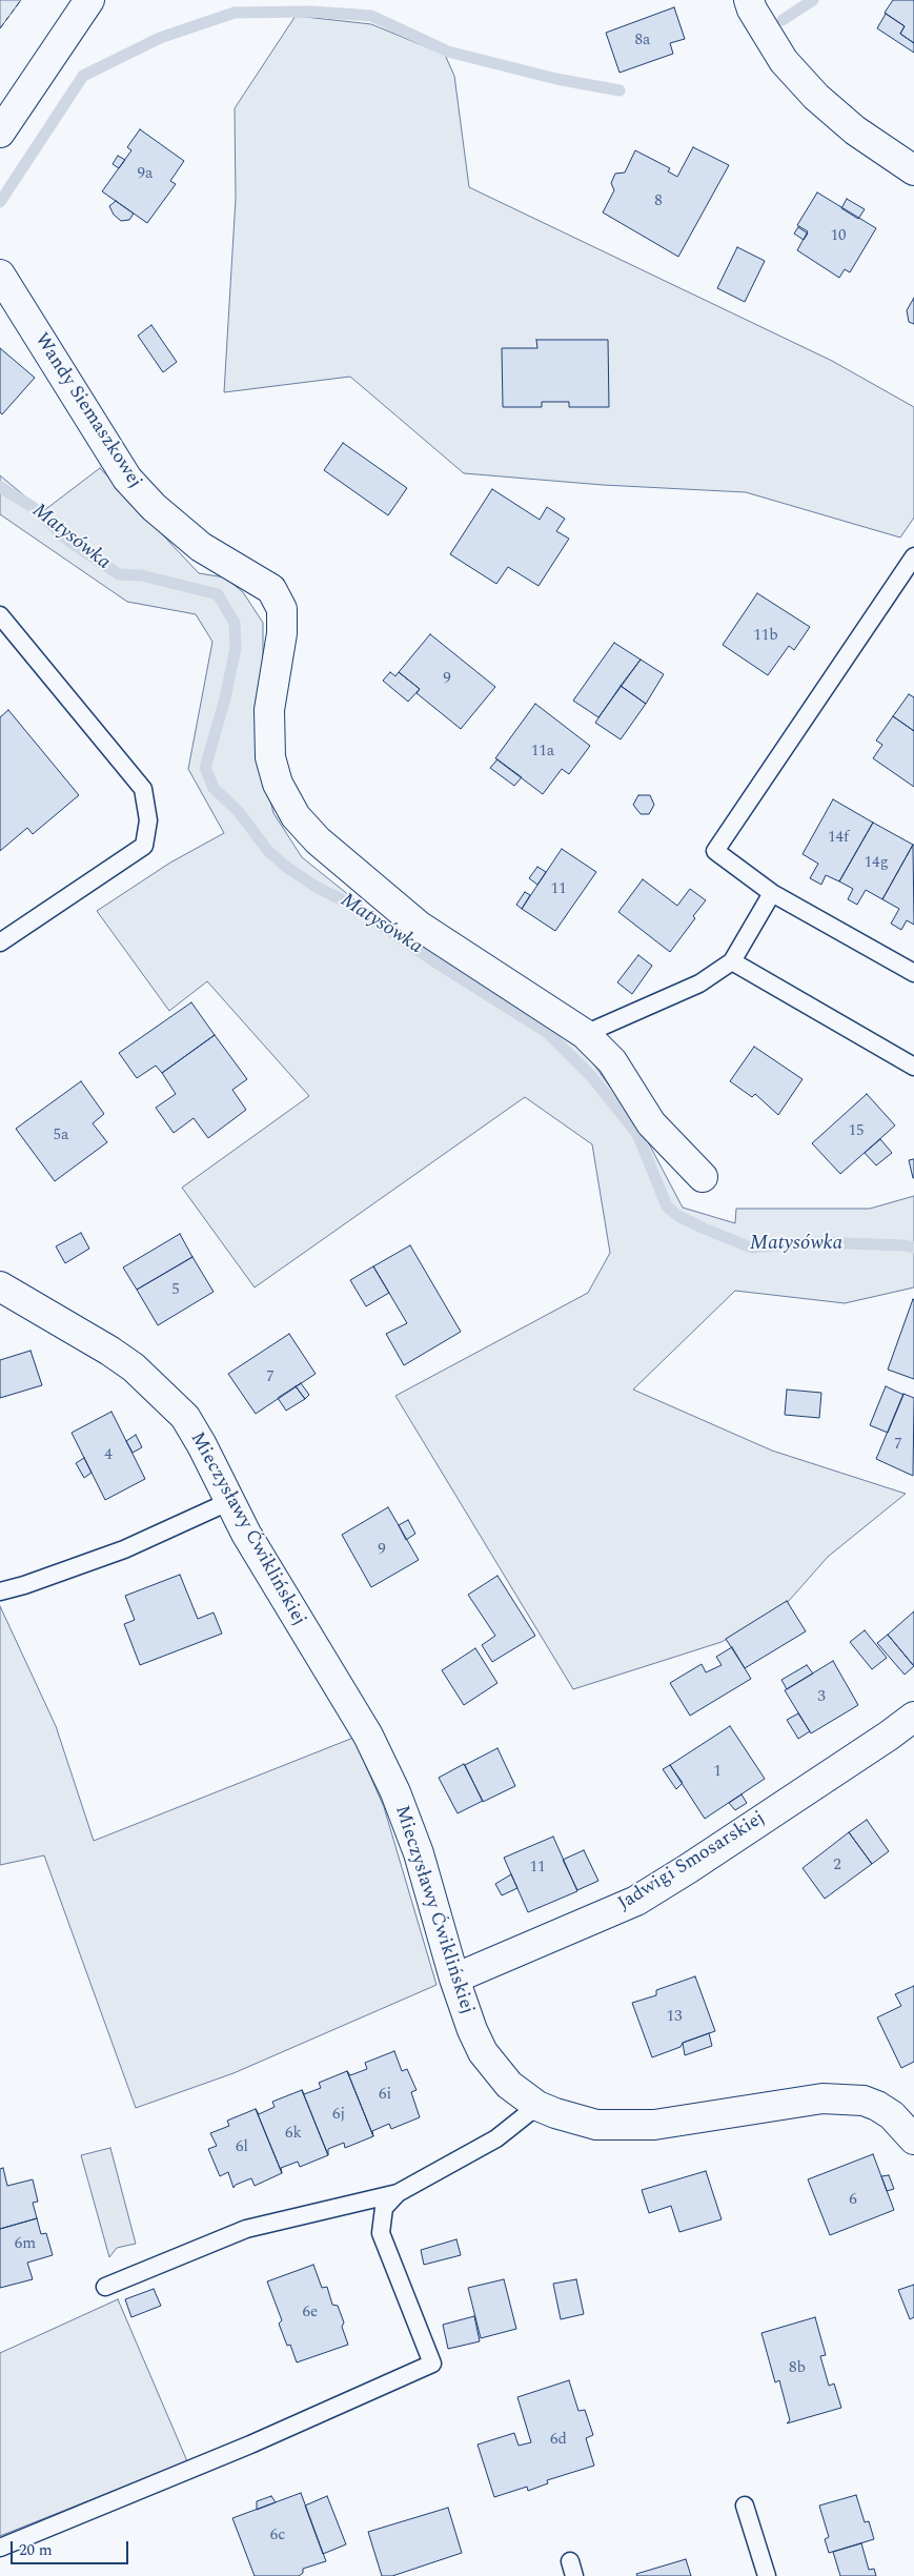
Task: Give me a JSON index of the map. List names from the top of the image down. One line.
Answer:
{"streets":{"street":["Wandy Siemaszkowej","Mieczysławy Ćwiklińskiej","Jadwigi Smosarskiej"]},"crossings":[["Mieczysławy Ćwiklińskiej","Jadwigi Smosarskiej"]],"water":["Matysówka"],"house_numbers":["8a","9a","8","10","11b","9","11a","14f","14g","11","15","5a","5","7","7","4","9","3","1","2","11","13","6i","6j","6k","6l","6","6m","6e","8b","6d","6c"],"scale_bar":"20 m"}
